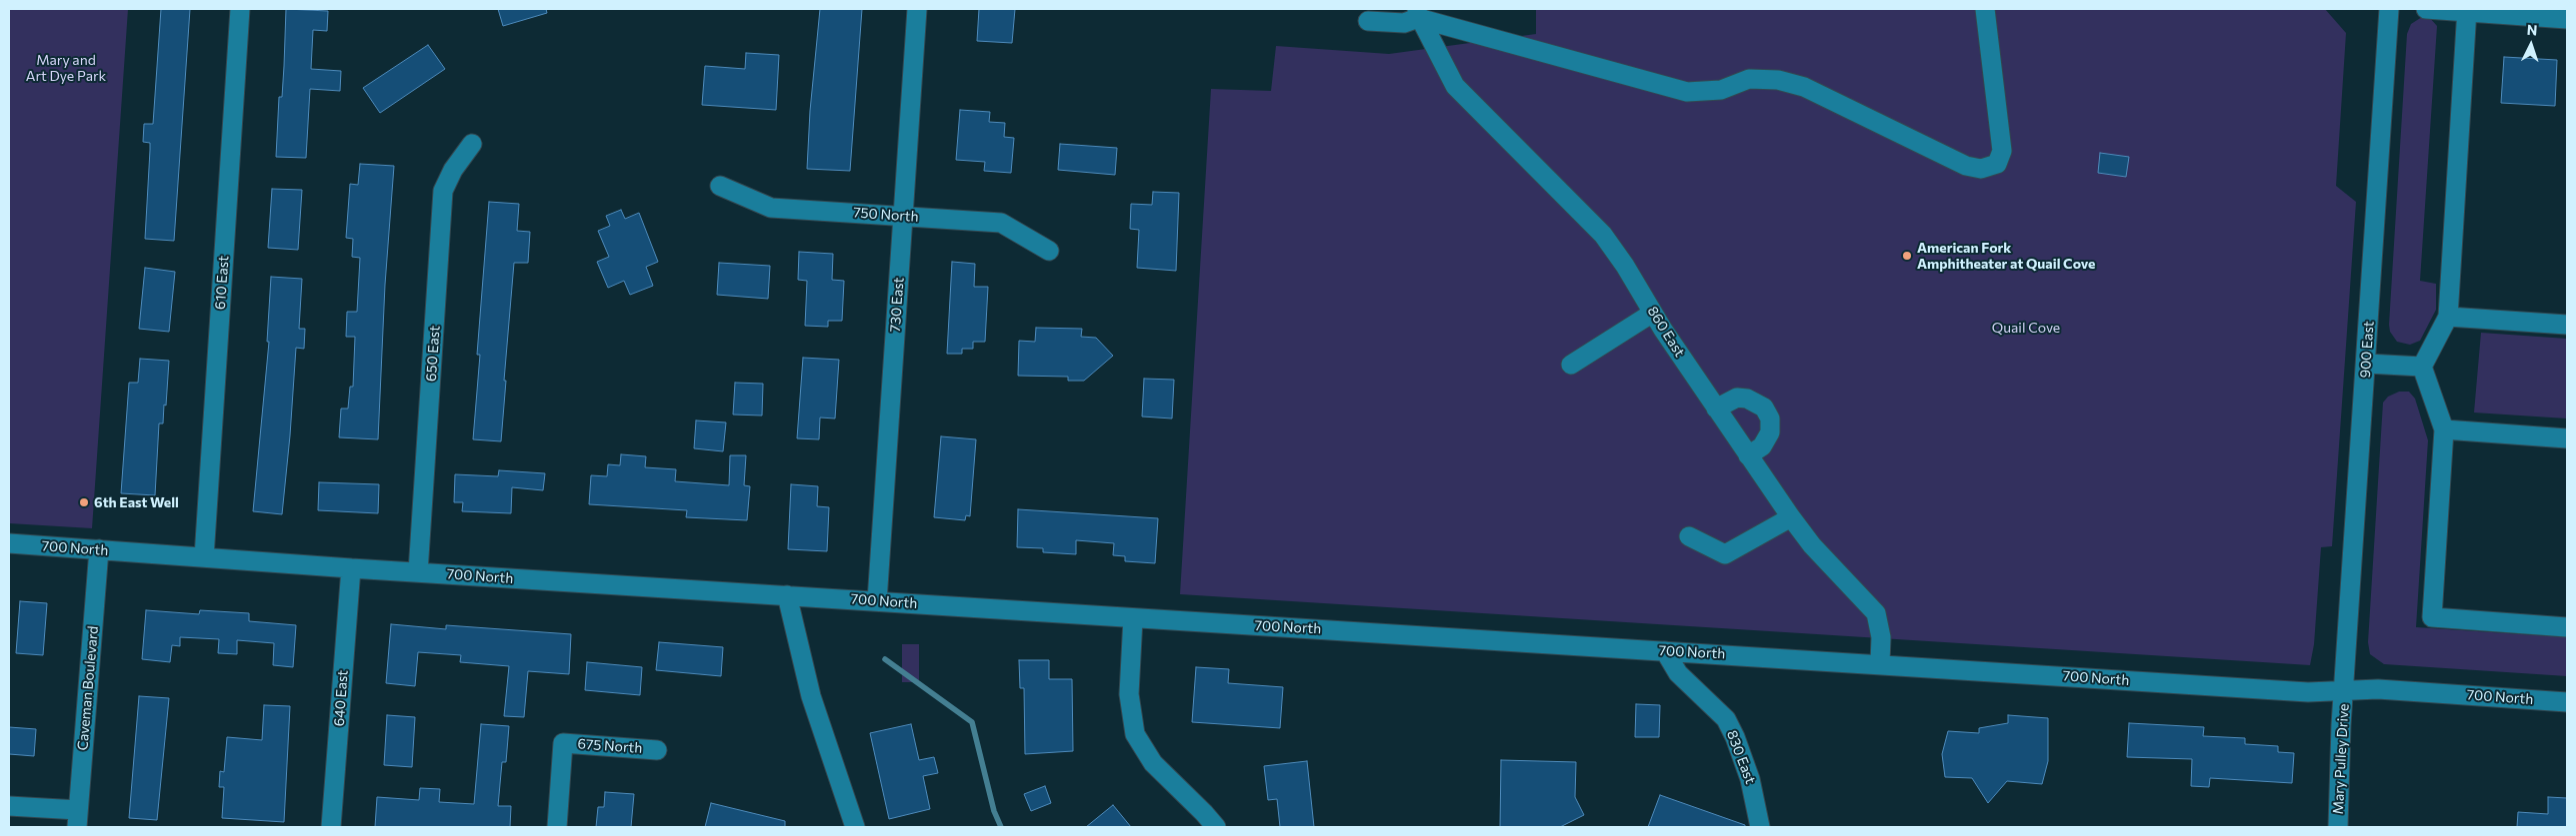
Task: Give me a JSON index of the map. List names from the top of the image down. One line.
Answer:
{"streets":{"street":["750 North","610 East","730 East","860 East","900 East","650 East","700 North","Caveman Boulevard","640 East","675 North","830 East","Mary Pulley Drive"]},"crossings":[["750 North","730 East"],["610 East","700 North"],["730 East","700 North"],["860 East","700 North"],["900 East","700 North"],["900 East","Mary Pulley Drive"],["650 East","700 North"],["700 North","Caveman Boulevard"],["700 North","640 East"],["700 North","830 East"],["700 North","Mary Pulley Drive"]],"parks":["Mary and Art Dye Park","Quail Cove"],"places":["American Fork Amphitheater at Quail Cove","6th East Well"],"north":"top"}
